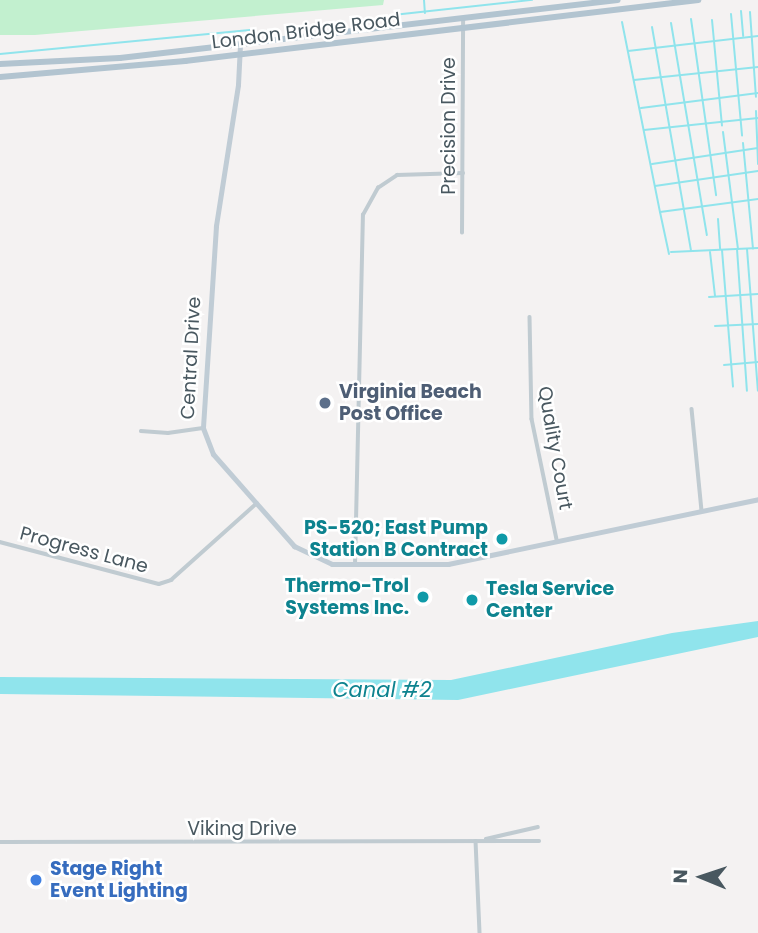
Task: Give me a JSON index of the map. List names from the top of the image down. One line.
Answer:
{"streets":{"main road":["London Bridge Road"],"street":["Precision Drive","Central Drive","Quality Court","Progress Lane","Viking Drive"]},"crossings":[["London Bridge Road","Precision Drive"],["London Bridge Road","Central Drive"],["Central Drive","Quality Court"],["Central Drive","Progress Lane"]],"water":["Canal #2"],"places":["Virginia Beach Post Office","PS-520; East Pump Station B Contract","Thermo-Trol Systems Inc.","Tesla Service Center","Stage Right Event Lighting"],"north":"left"}
